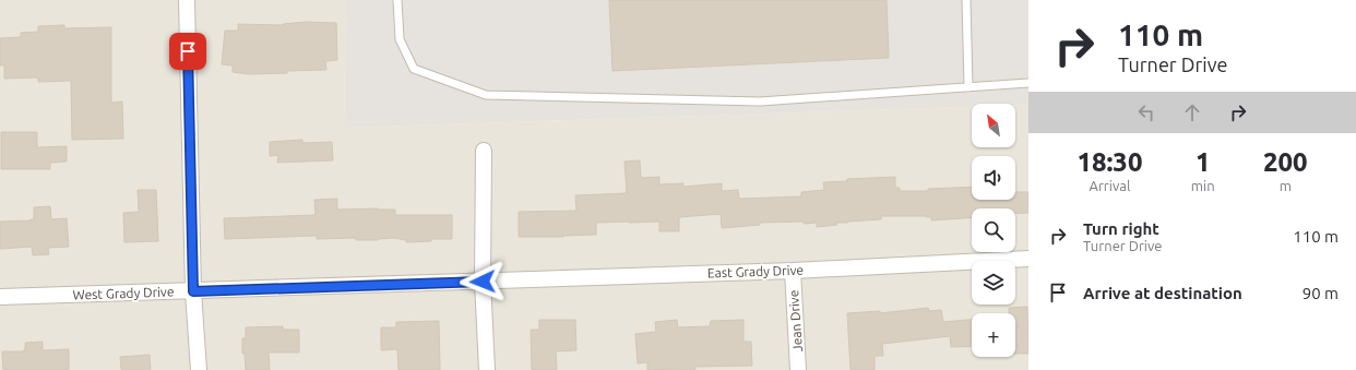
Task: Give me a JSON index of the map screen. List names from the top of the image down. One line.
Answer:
{"streets":{"street":["East Grady Drive","West Grady Drive","Jean Drive"]},"crossings":[["East Grady Drive","West Grady Drive"],["East Grady Drive","Jean Drive"]],"north":"top left","page":{"turn":["110 m","Turner Drive"],"map_buttons":"+","eta":["18:30","Arrival","1","min","200","m"],"list":[{"name":"Turn right","note":"Turner Drive","value":"110 m"},{"name":"Arrive at destination","value":"90 m"}]}}
